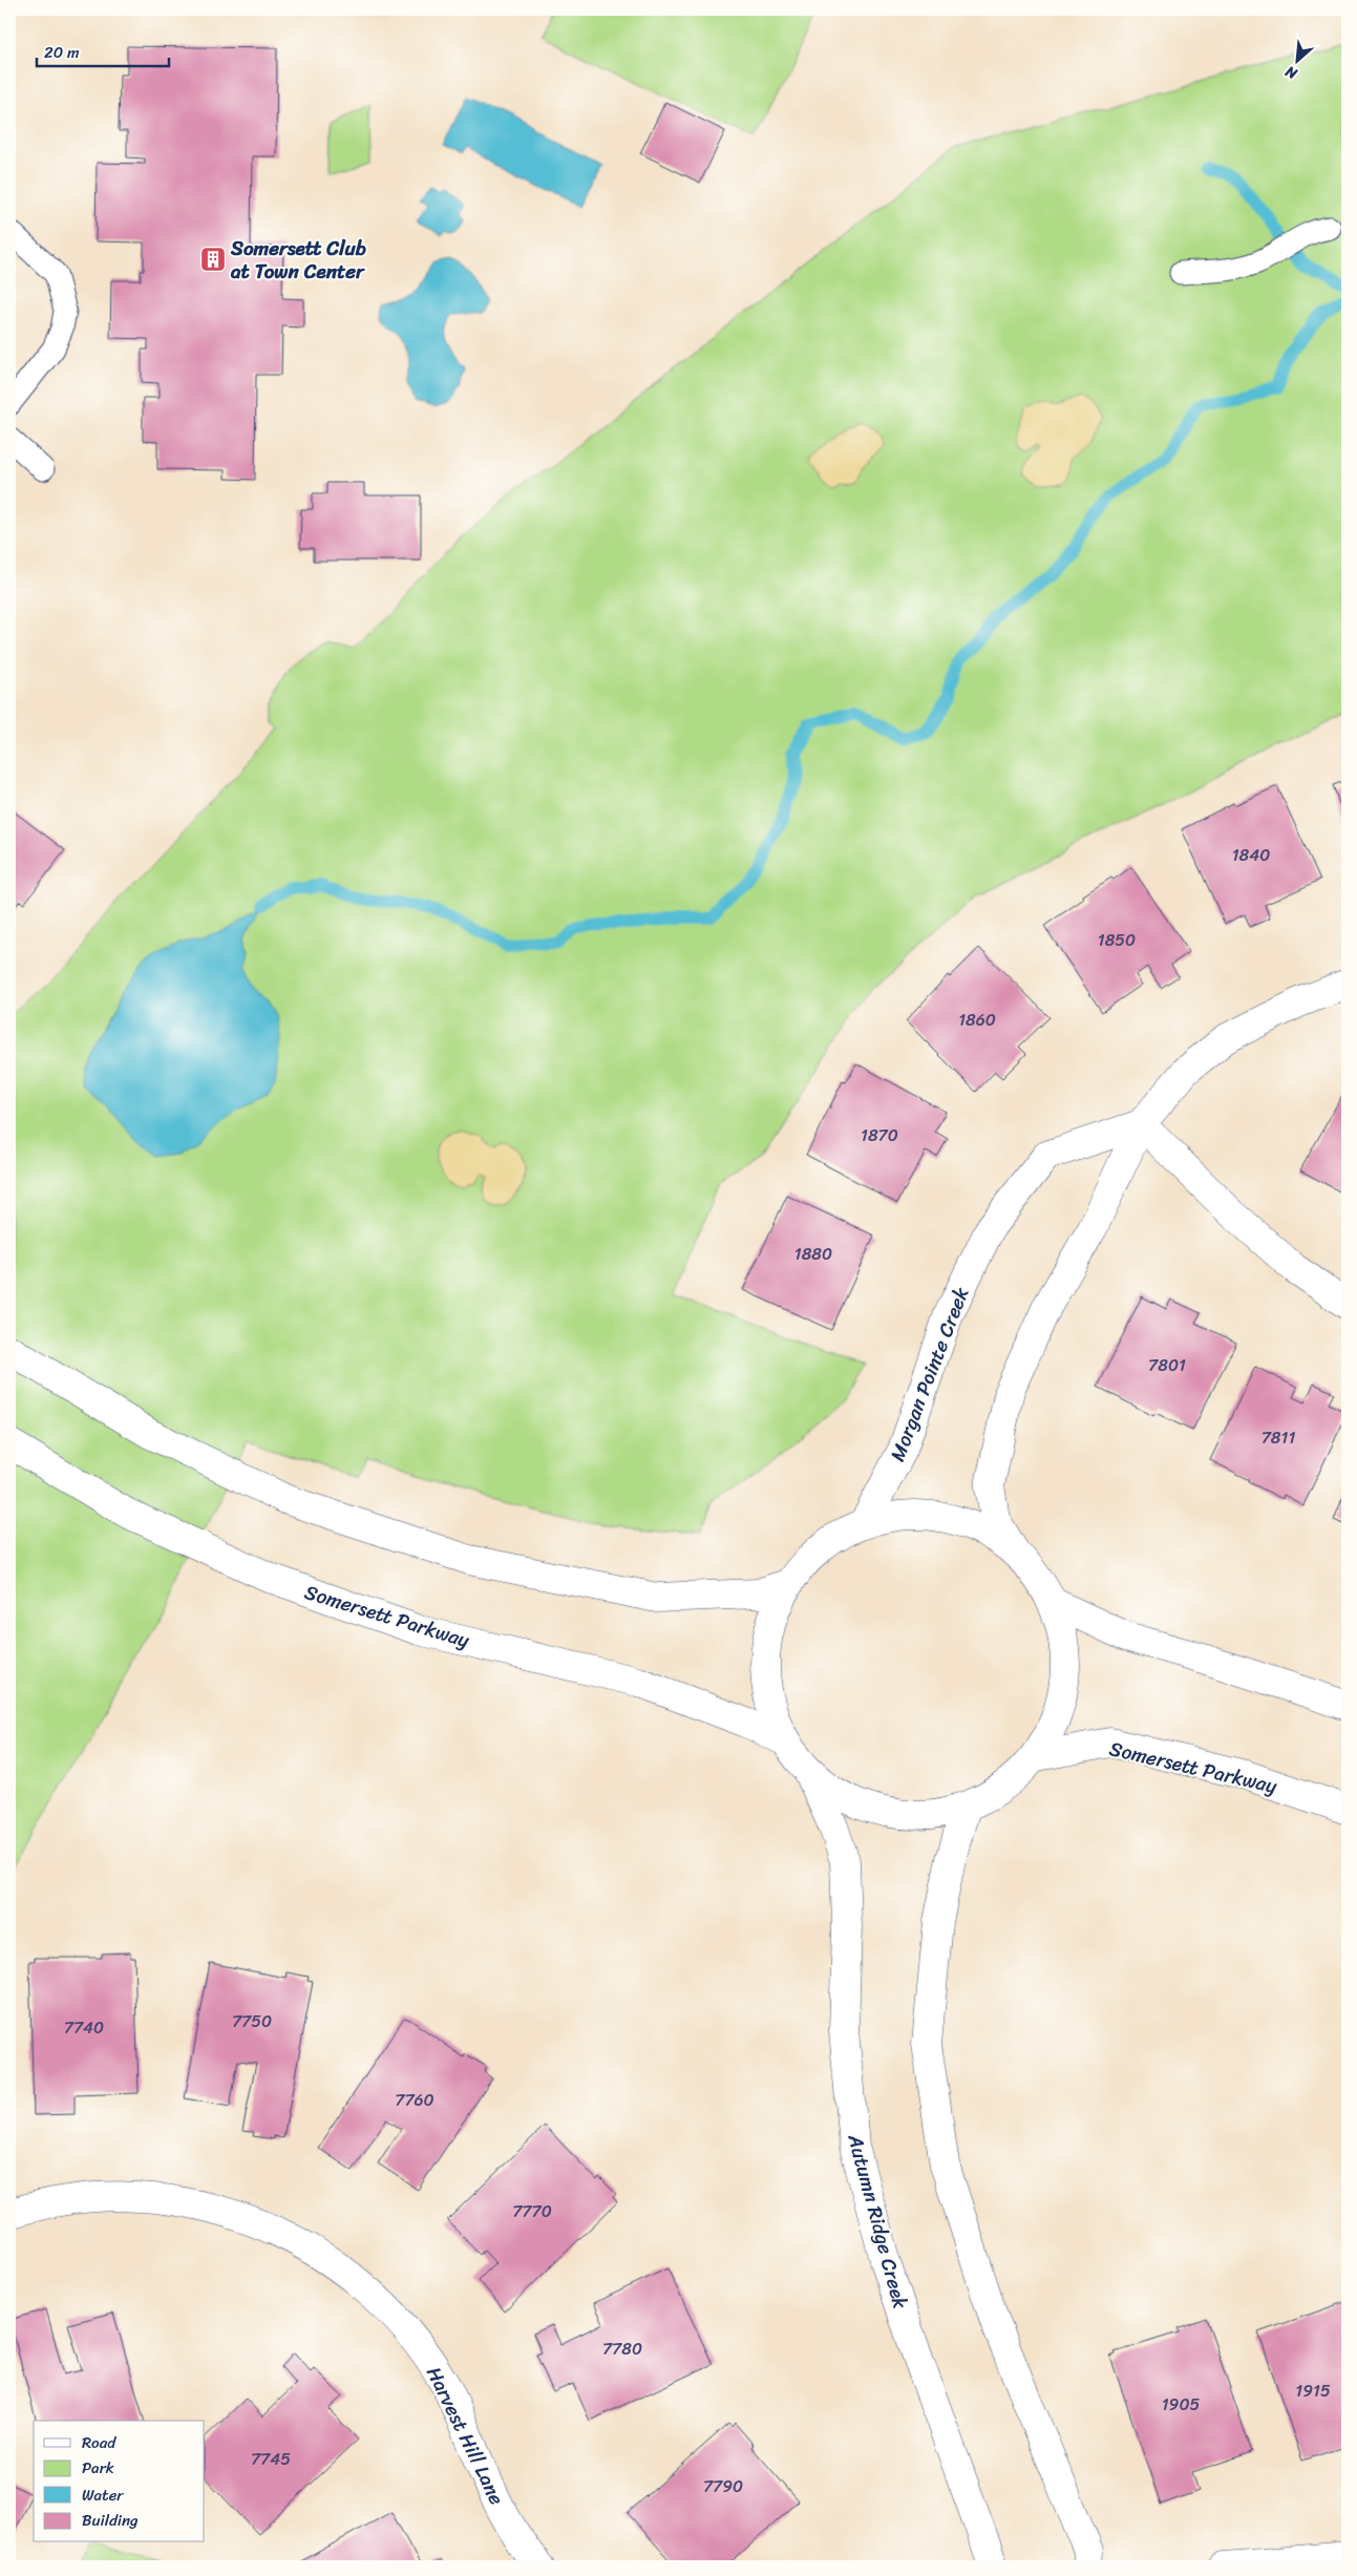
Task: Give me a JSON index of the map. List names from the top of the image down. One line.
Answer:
{"streets":{"street":["Morgan Pointe Creek","Somersett Parkway","Autumn Ridge Creek","Harvest Hill Lane"]},"places":{"building":["Somersett Club at Town Center"]},"house_numbers":["1840","1850","1860","1870","1880","7801","7811","7750","7740","7760","7770","7780","1915","1905","7745","7790"],"legend":["Road","Park","Water","Building"],"scale_bar":"20 m","north":"bottom left"}
